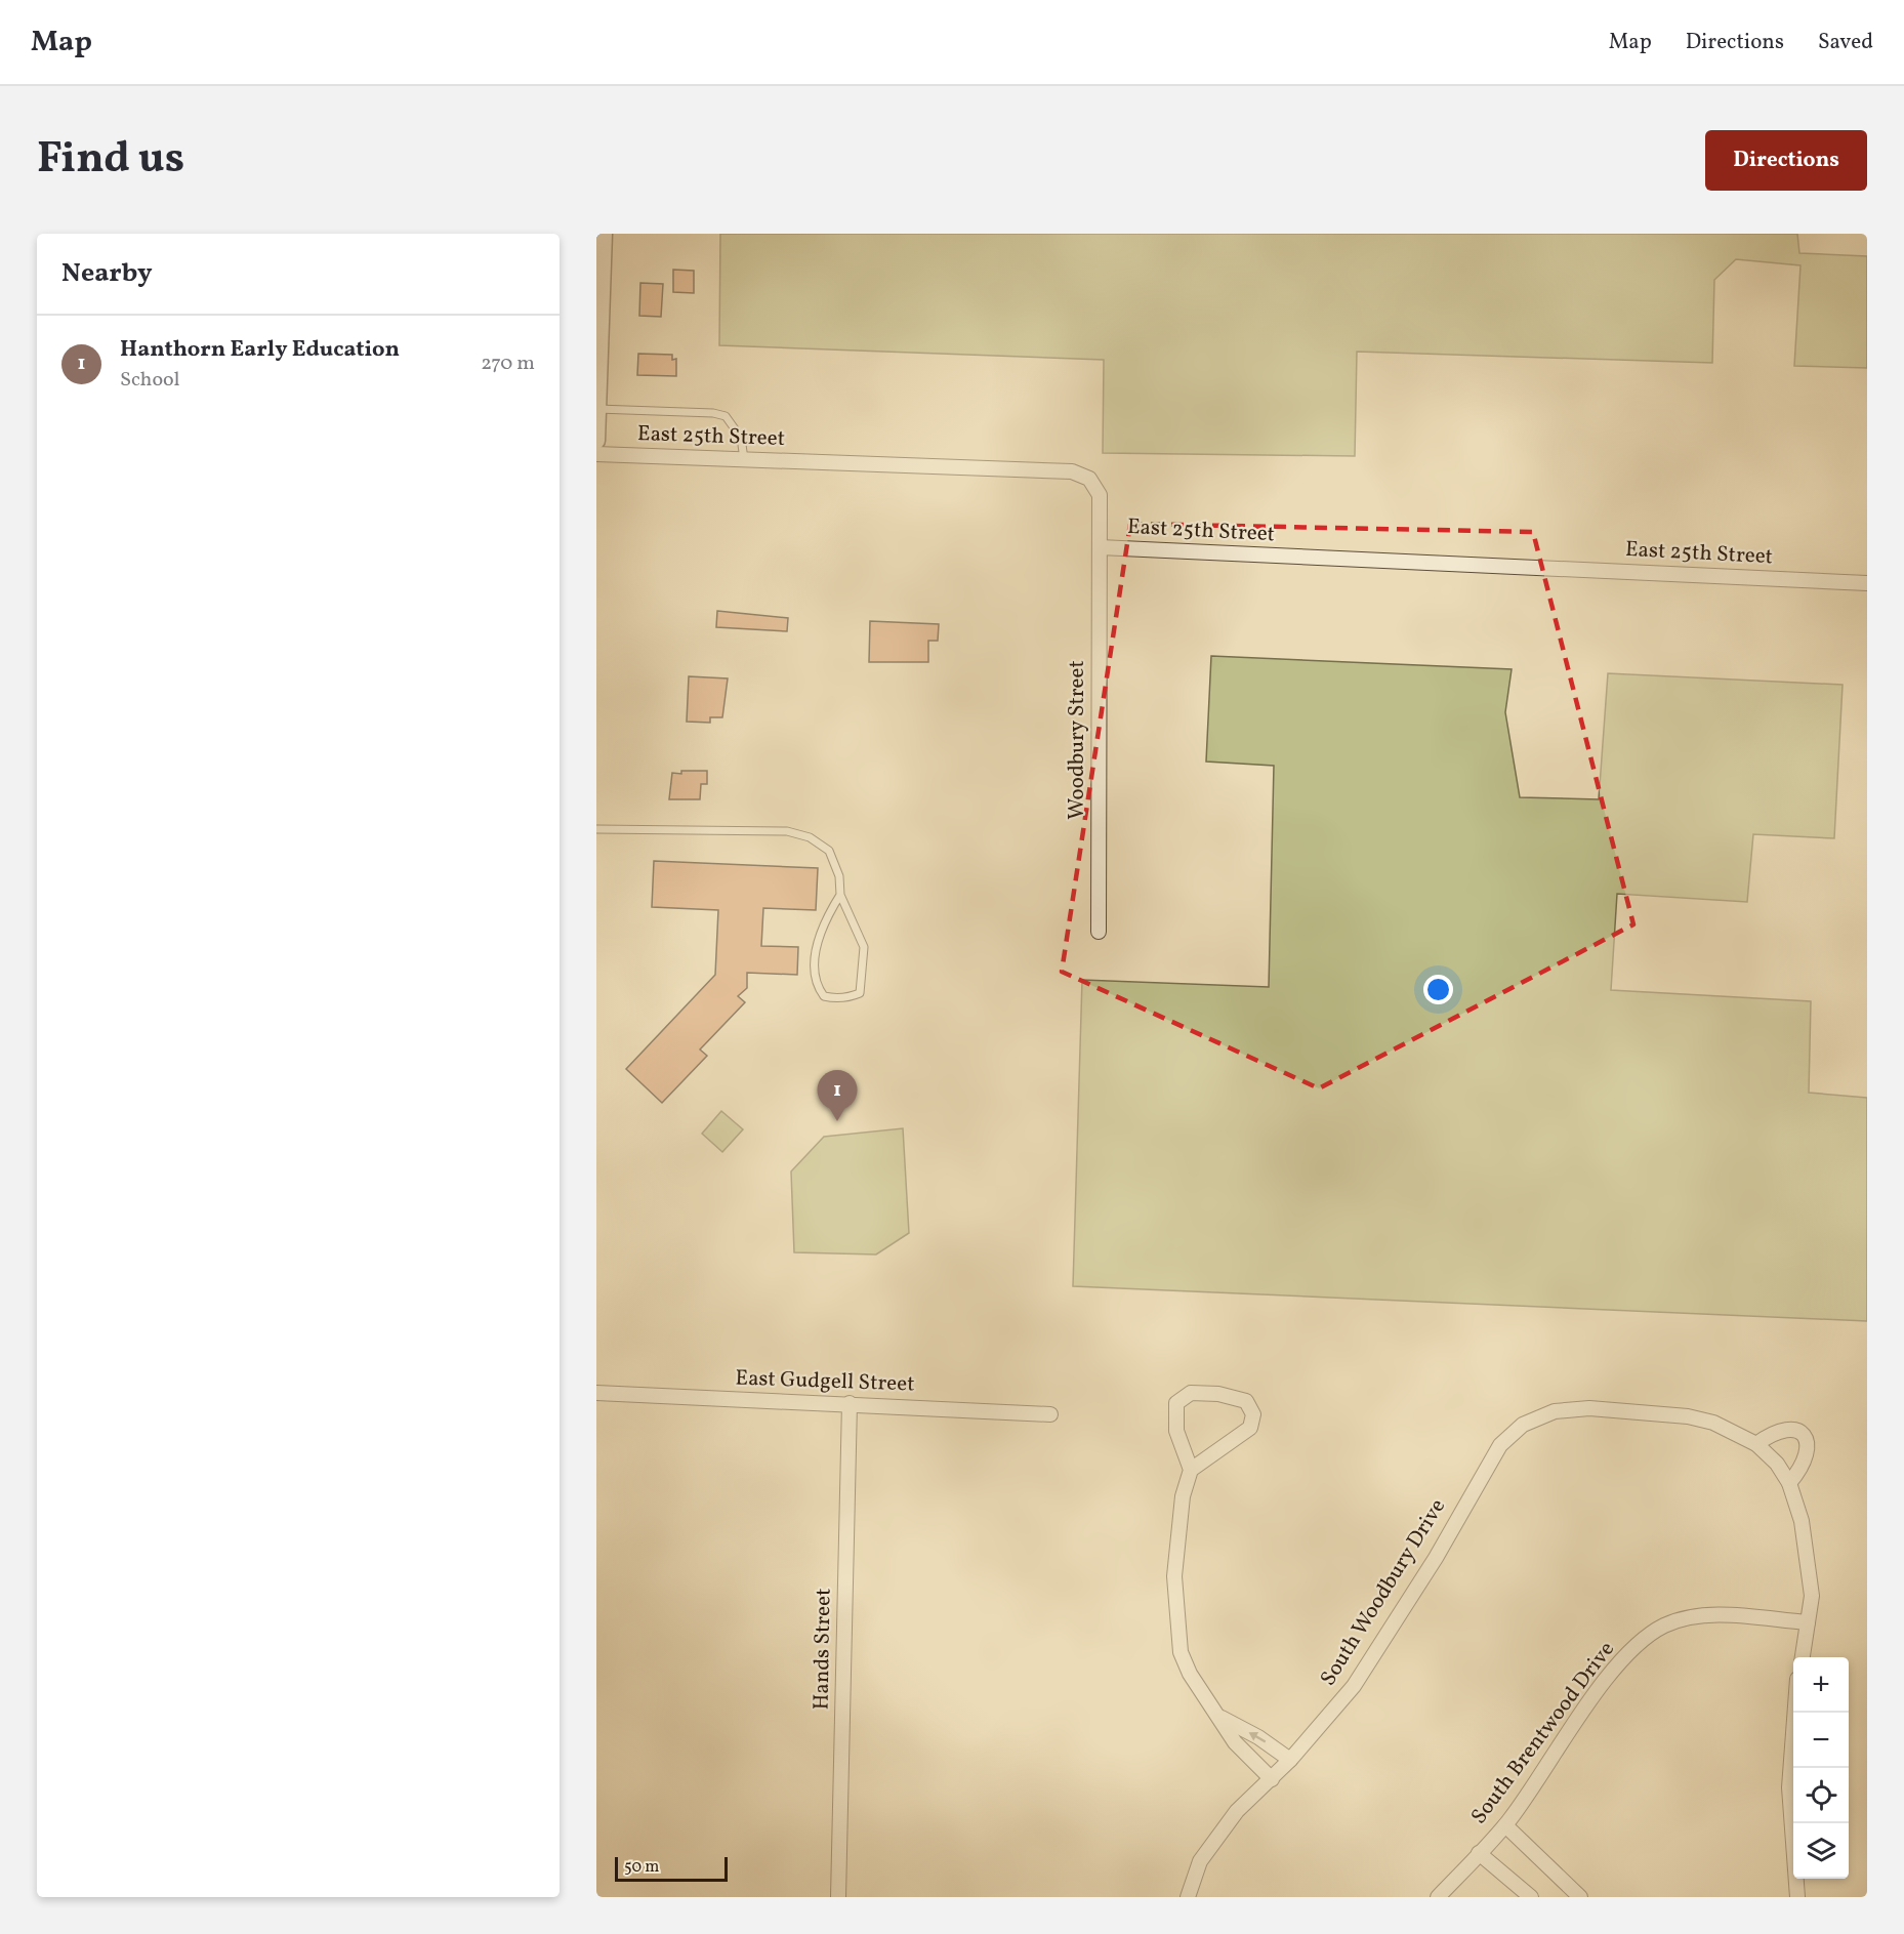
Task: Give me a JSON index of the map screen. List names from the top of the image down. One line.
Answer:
{"streets":{"street":["East 25th Street","Woodbury Street","East Gudgell Street","South Woodbury Drive","Hands Street","South Brentwood Drive"]},"crossings":[["East 25th Street","Woodbury Street"],["East Gudgell Street","Hands Street"],["South Woodbury Drive","South Brentwood Drive"]],"scale_bar":"50 m","page":{"header":"Map","nav":["Map","Directions","Saved"],"title":"Find us","buttons":"Directions","heading":"Nearby","list":[{"mark":"1","name":"Hanthorn Early Education","note":"School","value":"270 m"}],"pins":"1","map_buttons":["+","−"],"scale":"50 m"}}
